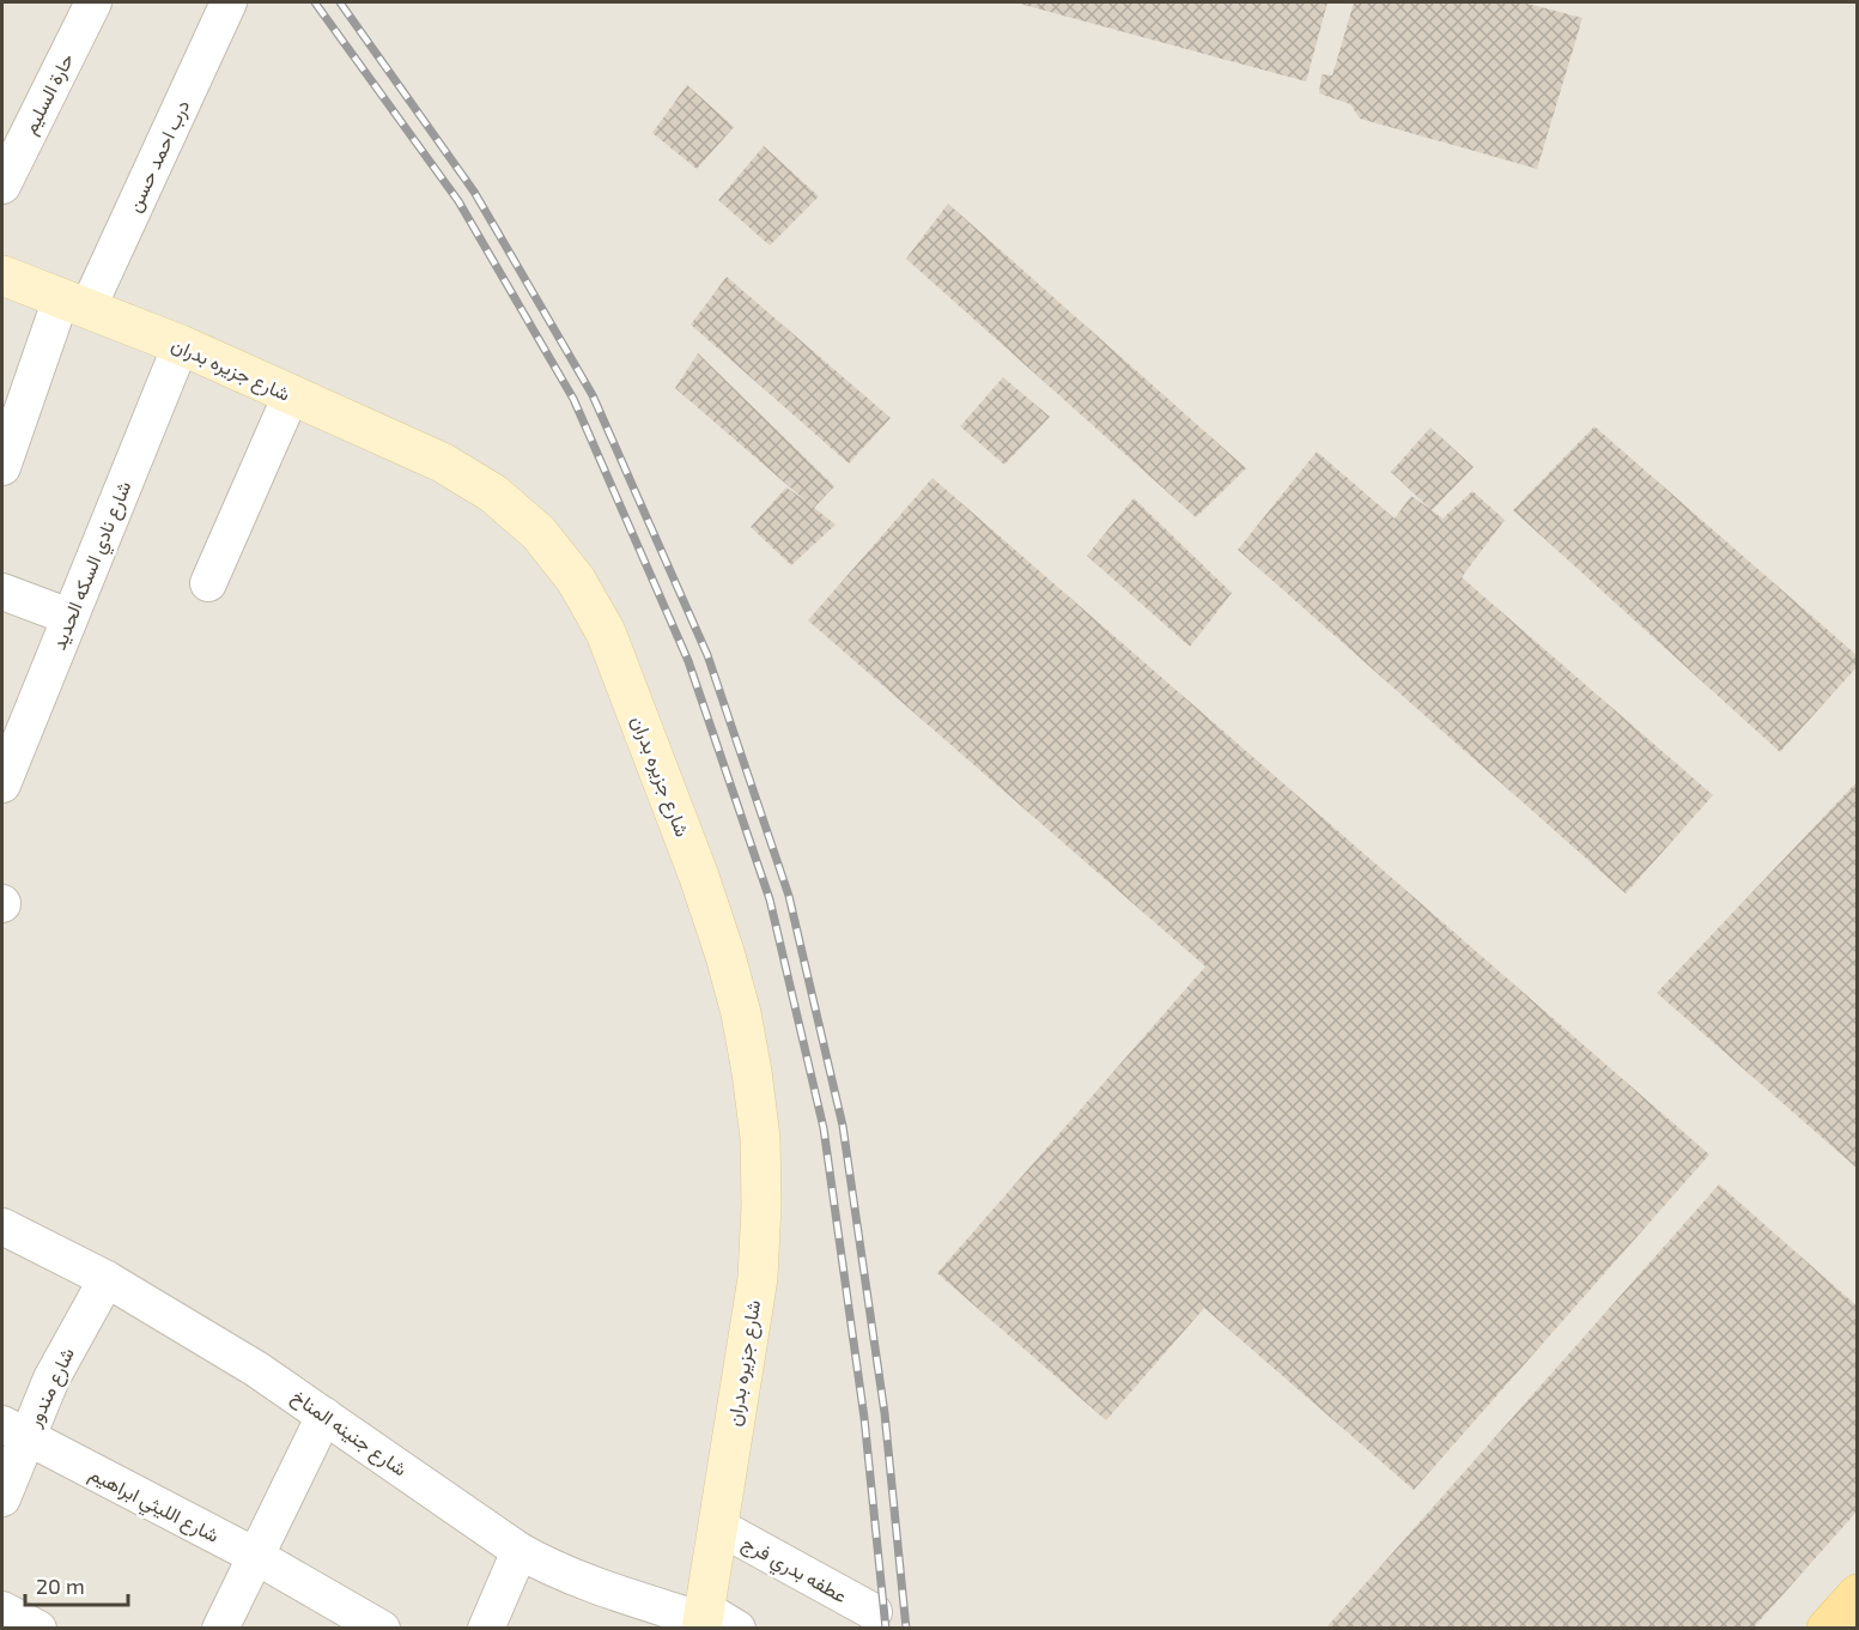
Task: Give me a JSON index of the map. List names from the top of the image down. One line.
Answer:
{"streets":{"street":["حارة السليم","درب احمد حسن","شارع جزيره بدران","شارع نادي السكه الحديد","شارع مندور","شارع جنينه المناخ","شارع الليثي ابراهيم","عطفه بدري فرج"]},"crossings":[["درب احمد حسن","شارع جزيره بدران"],["شارع جزيره بدران","شارع نادي السكه الحديد"],["شارع جزيره بدران","شارع جنينه المناخ"],["شارع جزيره بدران","عطفه بدري فرج"],["شارع مندور","شارع جنينه المناخ"],["شارع مندور","شارع الليثي ابراهيم"]],"scale_bar":"20 m"}
